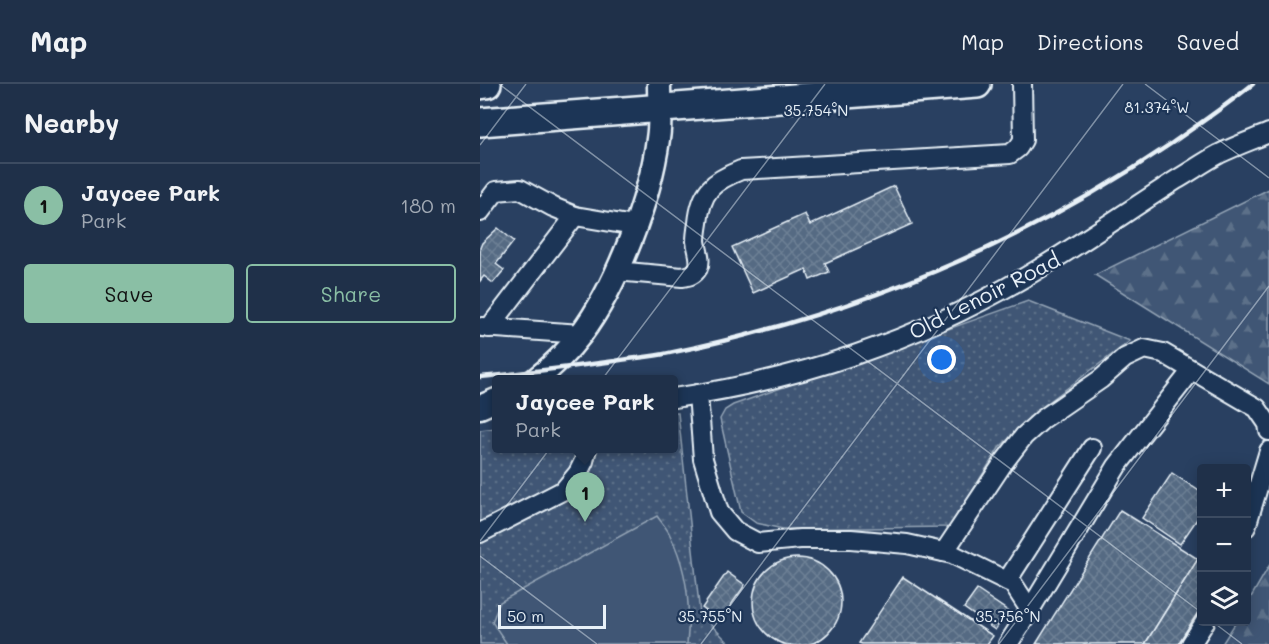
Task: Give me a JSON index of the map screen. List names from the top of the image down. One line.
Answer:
{"streets":{"street":["Old Lenoir Road"]},"scale_bar":"50 m","page":{"header":"Map","nav":["Map","Directions","Saved"],"heading":"Nearby","list":[{"mark":"1","name":"Jaycee Park","note":"Park","value":"180 m"}],"buttons":["Save","Share"],"popup":["Jaycee Park","Park"],"map_buttons":["+","−"],"pins":"1","scale":"50 m"},"coordinates":["81.374°W","35.754°N","35.755°N","35.756°N"]}
